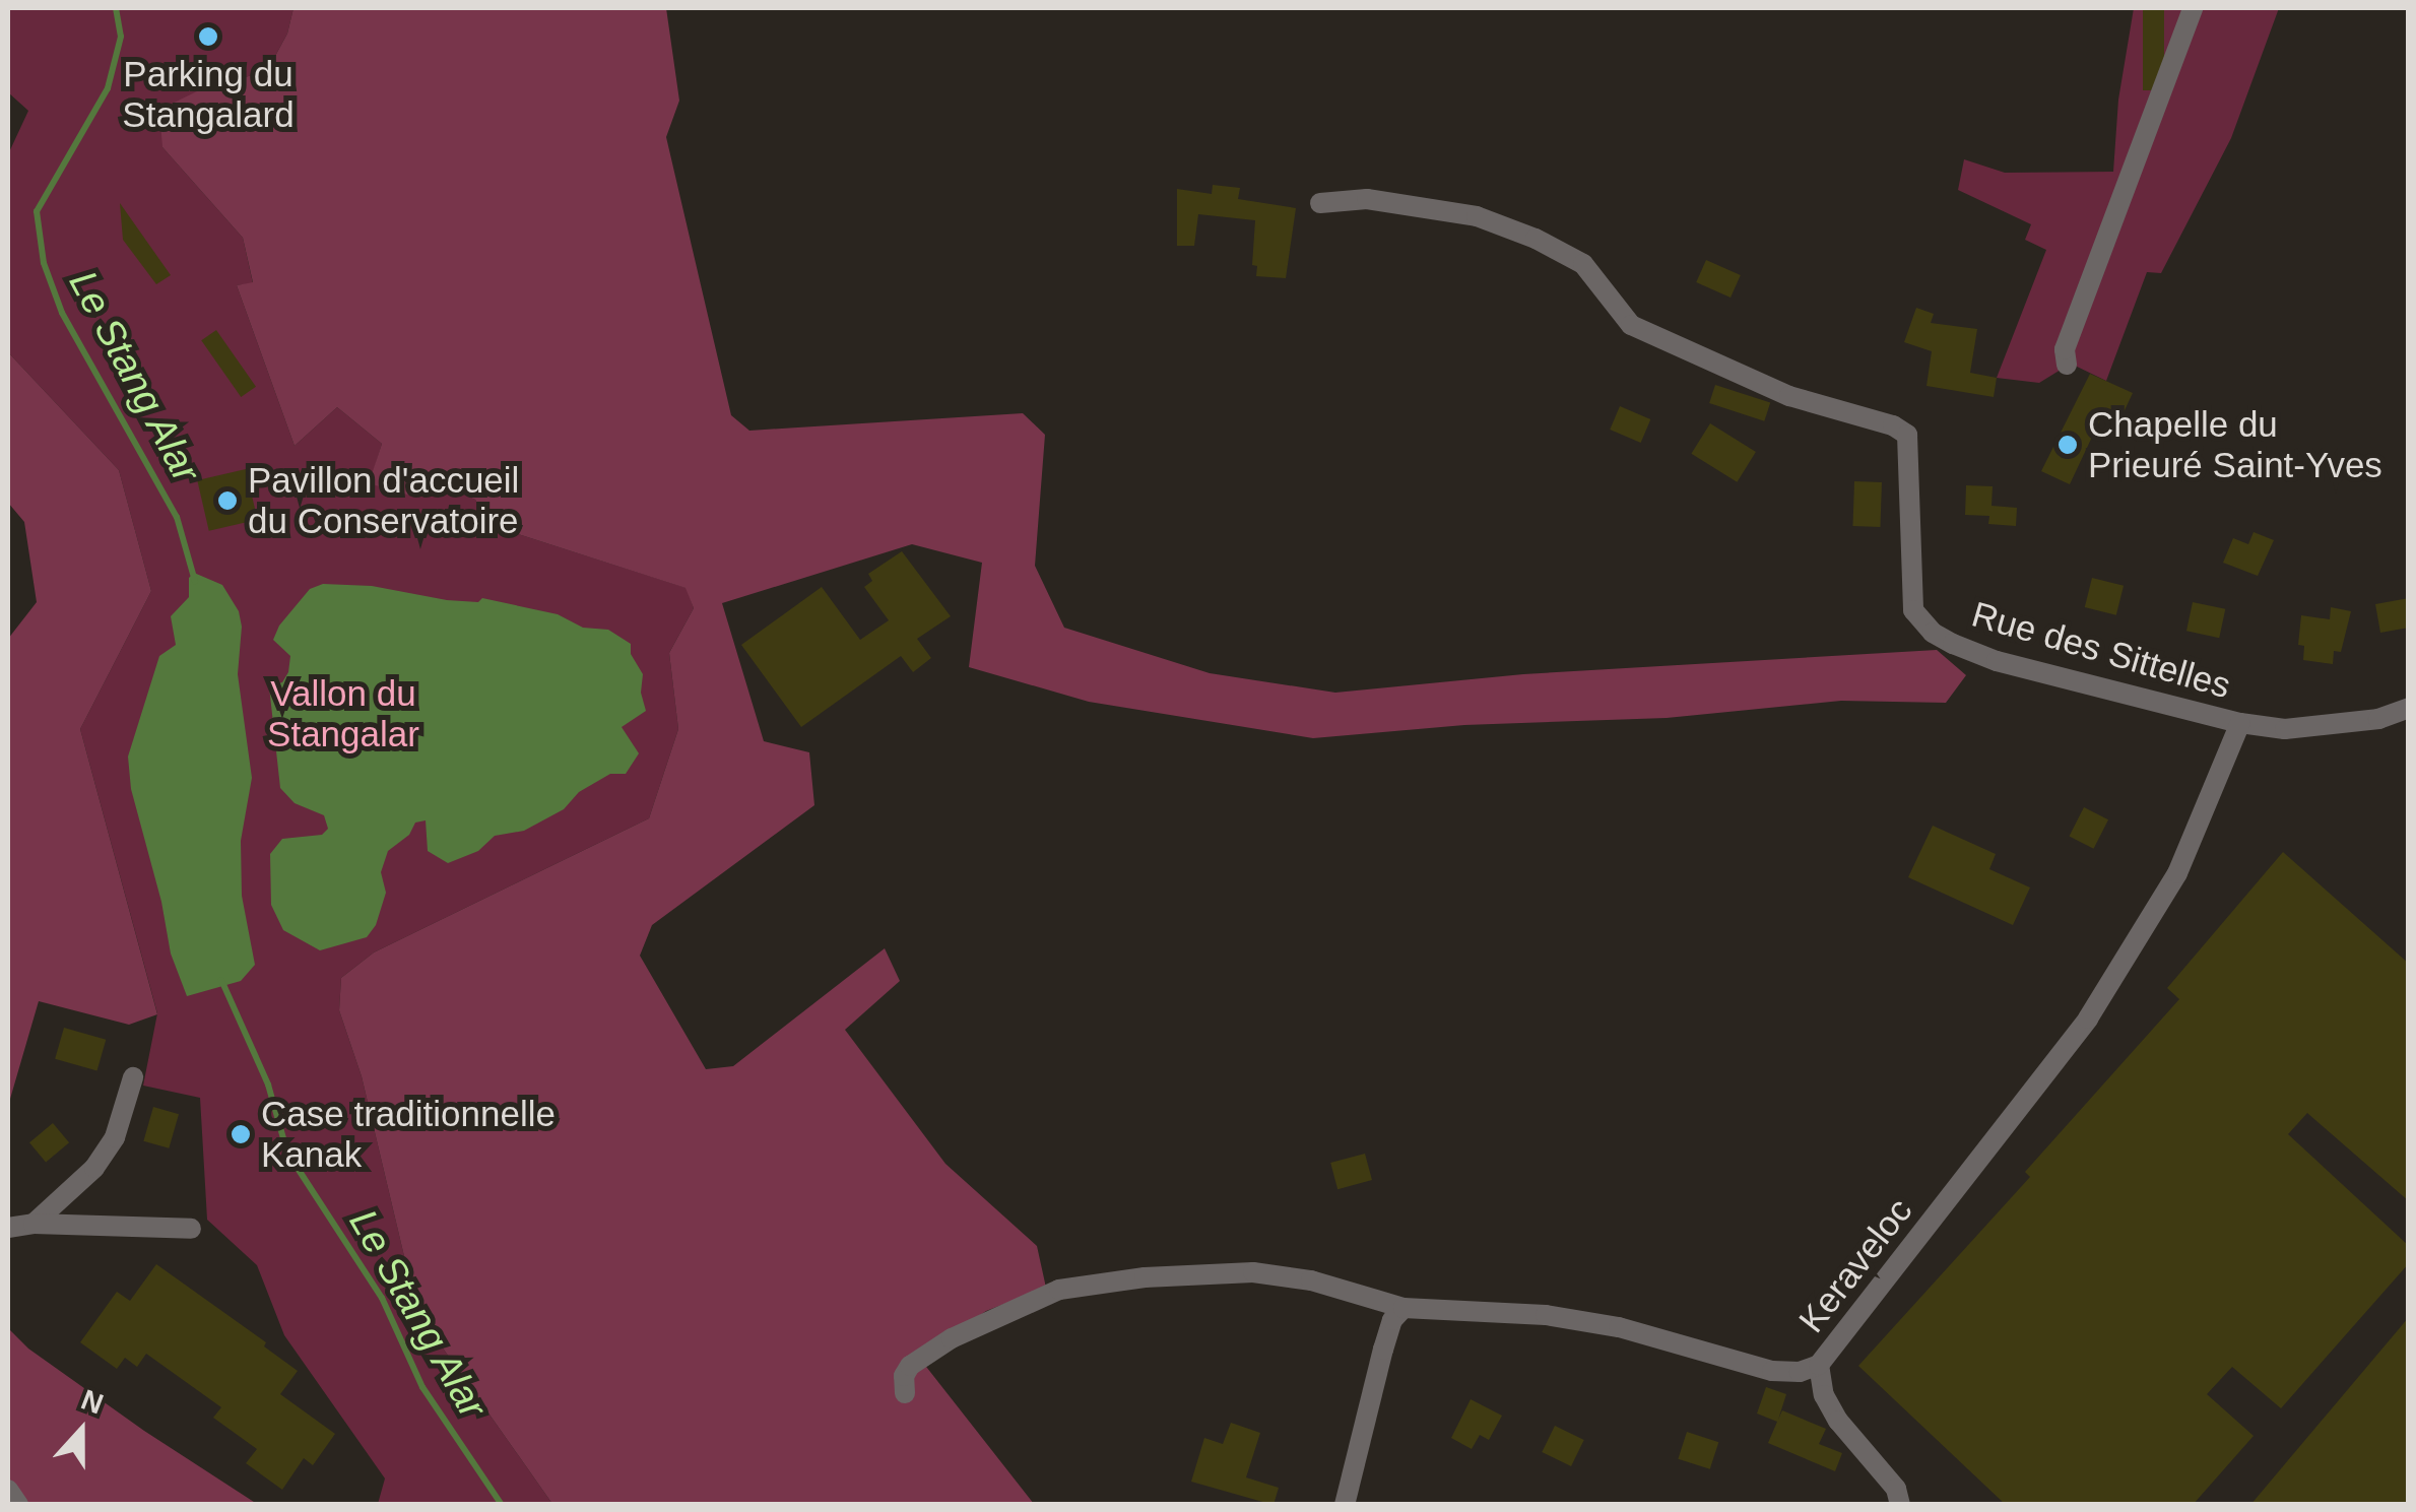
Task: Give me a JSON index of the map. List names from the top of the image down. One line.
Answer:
{"streets":{"street":["Rue des Sittelles","Keraveloc"]},"crossings":[["Rue des Sittelles","Keraveloc"]],"water":["Le Stang Alar"],"parks":["Vallon du Stangalar"],"places":["Parking du Stangalard","Chapelle du Prieuré Saint-Yves","Pavillon d'accueil du Conservatoire","Case traditionnelle Kanak"],"north":"top"}
